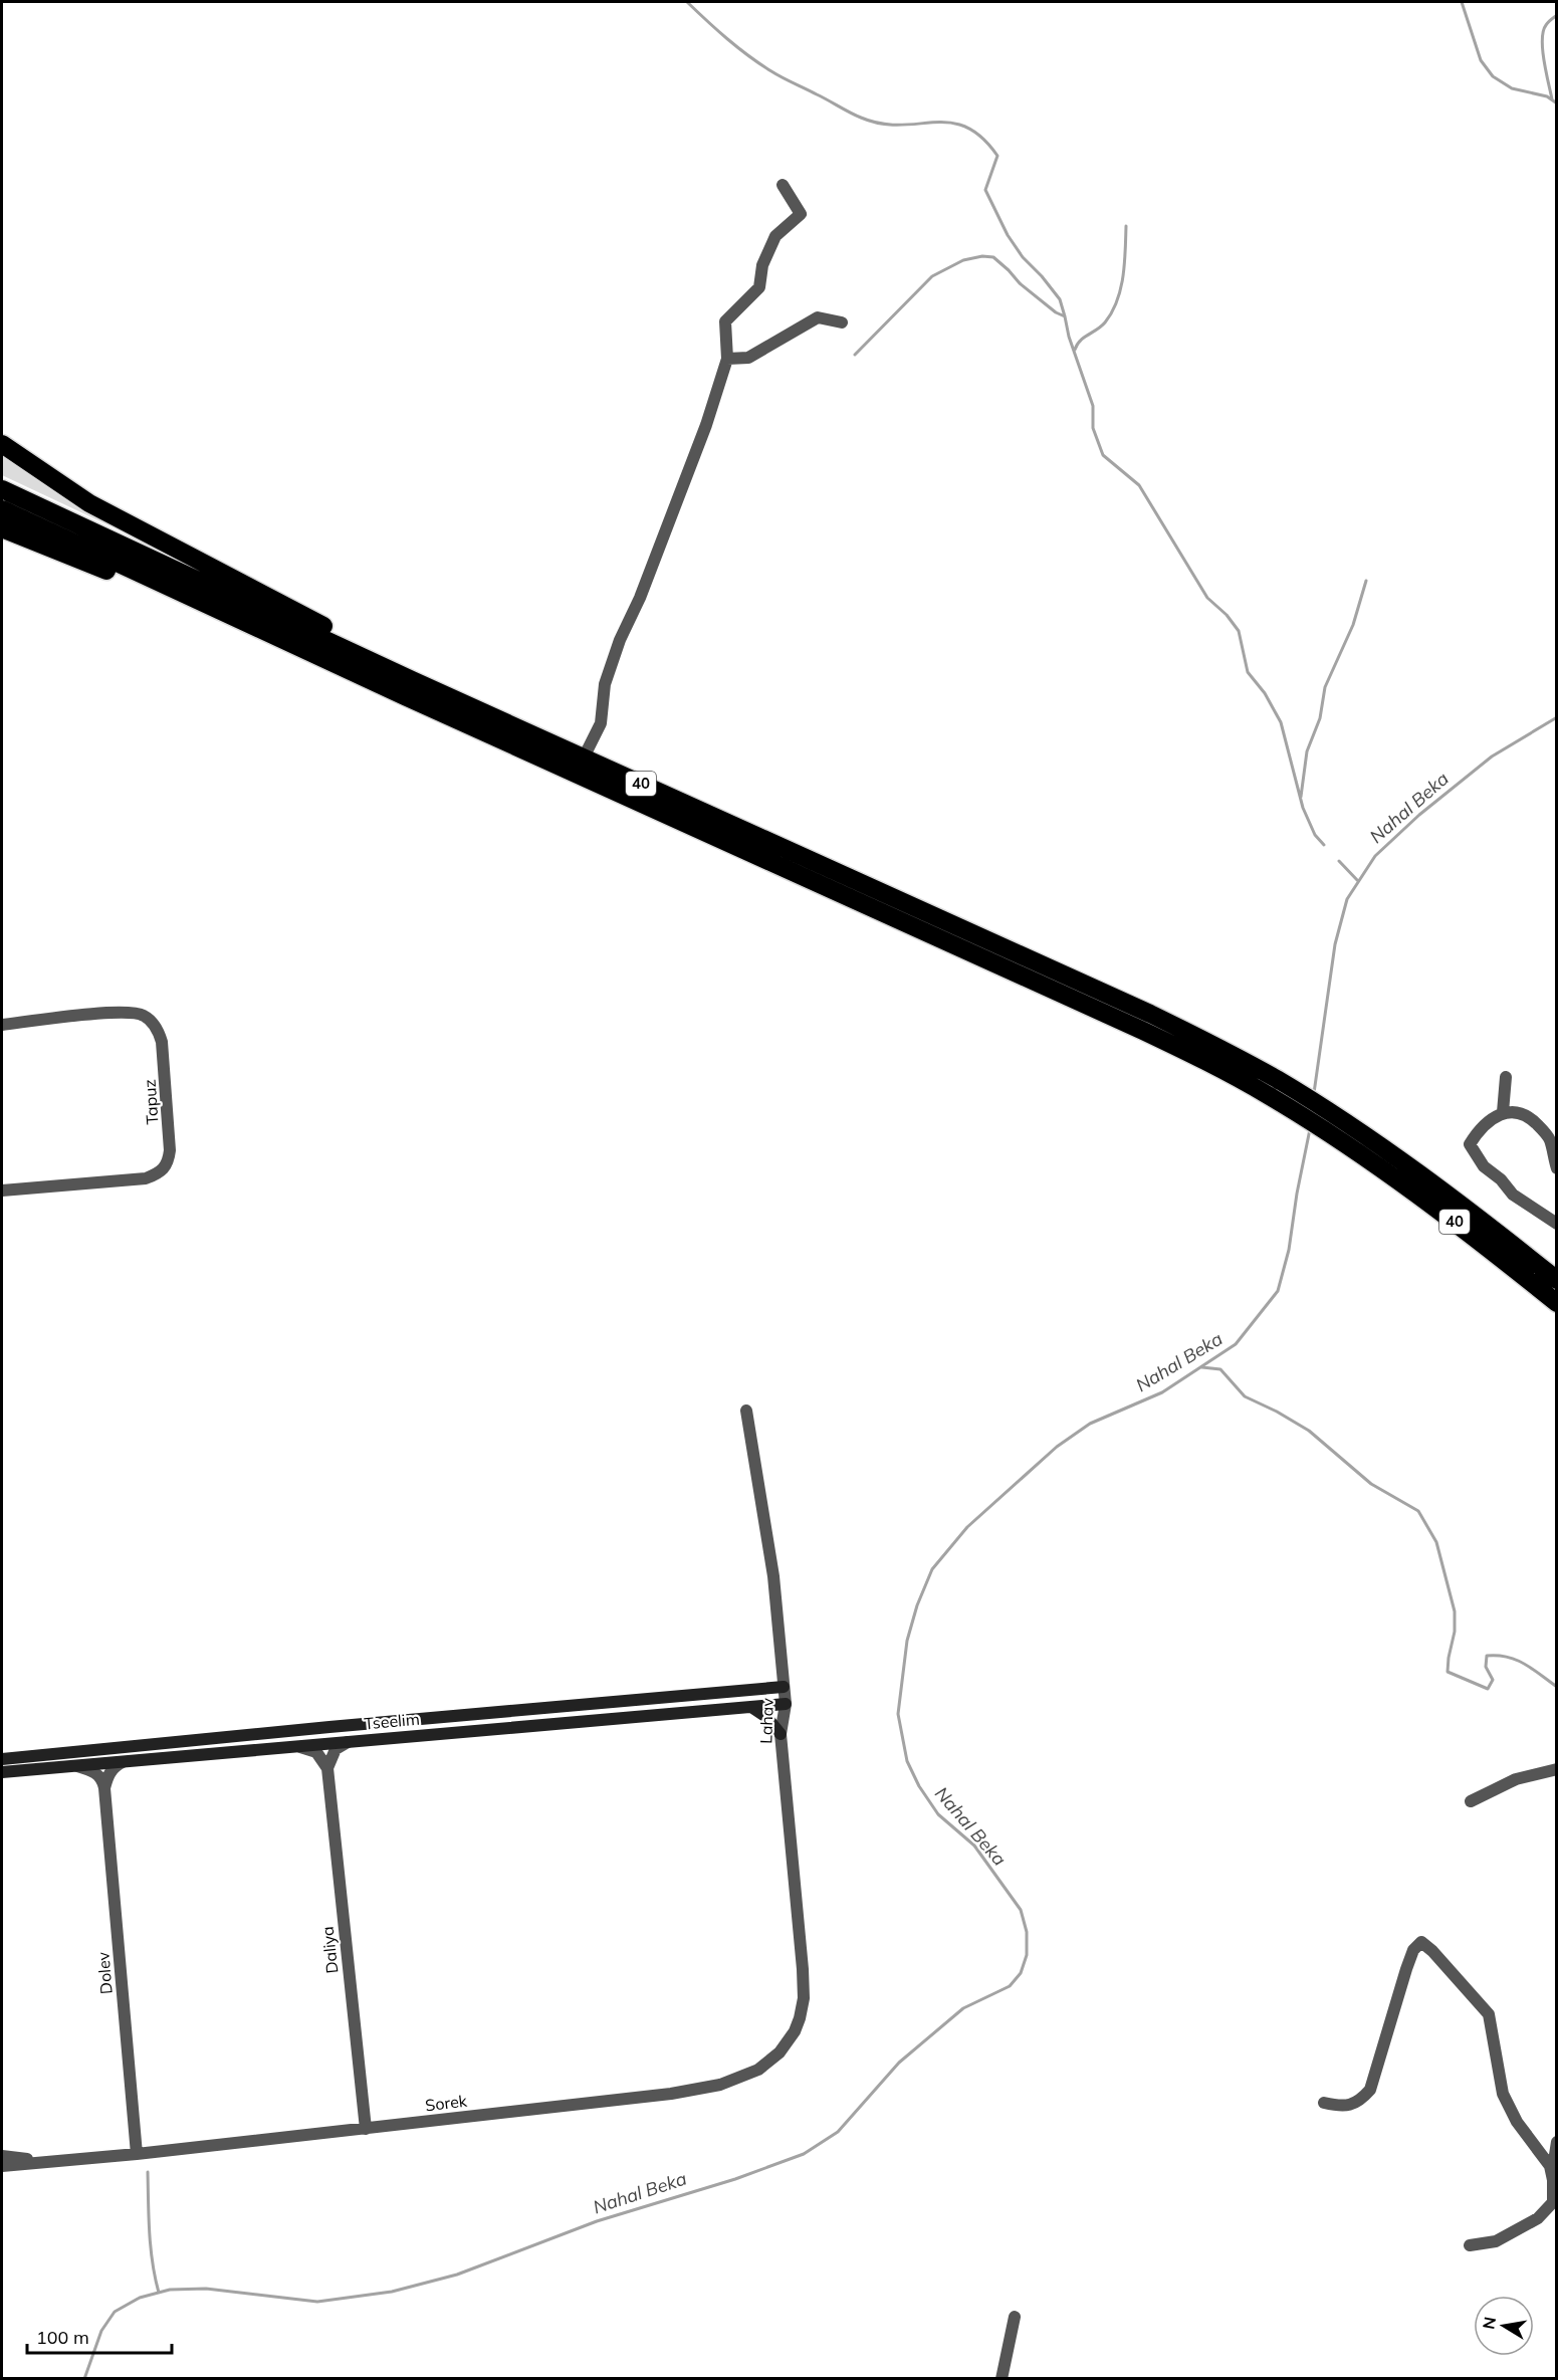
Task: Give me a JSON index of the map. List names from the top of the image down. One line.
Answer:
{"streets":{"highway":["40"],"street":["Tapuz","Tseelim","Lahav","Daliya","Dolev","Sorek"]},"crossings":[["Tseelim","Lahav"],["Lahav","Sorek"],["Daliya","Sorek"],["Dolev","Sorek"]],"water":["Nahal Beka"],"scale_bar":"100 m","north":"left"}
